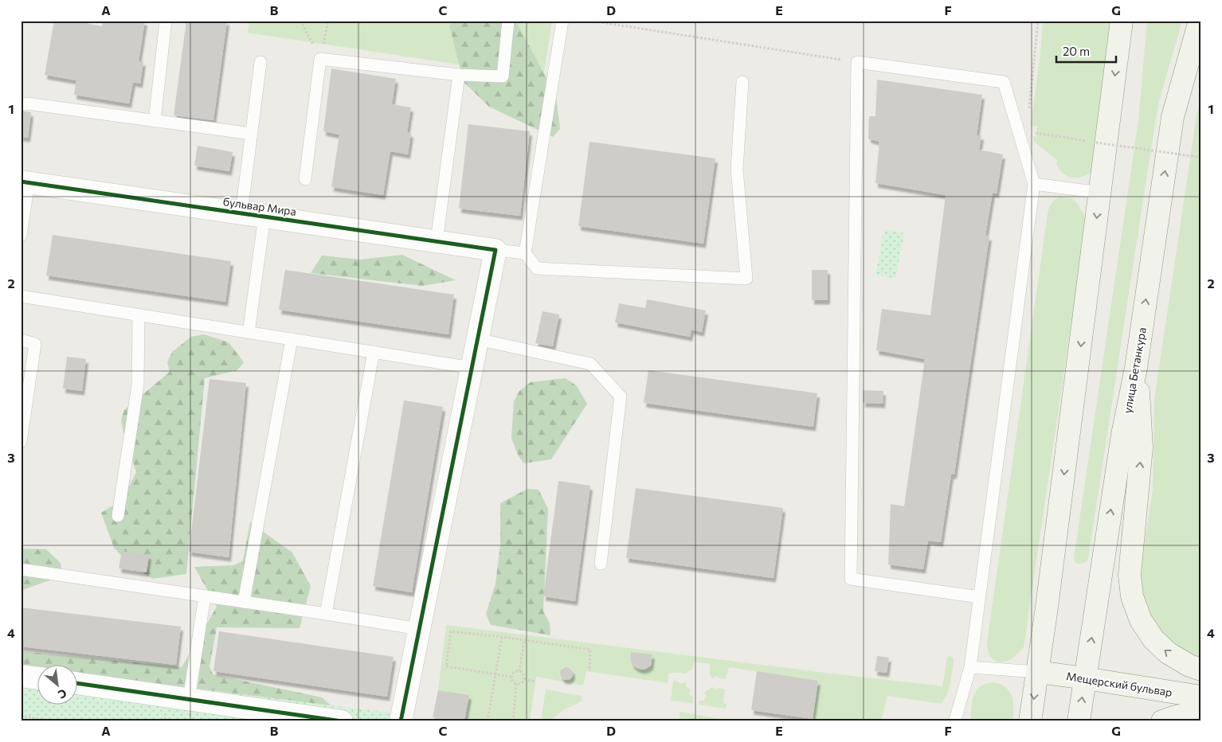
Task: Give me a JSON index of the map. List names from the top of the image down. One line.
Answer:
{"streets":{"main road":["улица Бетанкура","Мещерский бульвар"],"street":["бульвар Мира"]},"crossings":[["улица Бетанкура","Мещерский бульвар"]],"scale_bar":"20 m","north":"bottom right","grid":{"columns":["A","B","C","D","E","F","G"],"rows":["1","2","3","4"]}}
